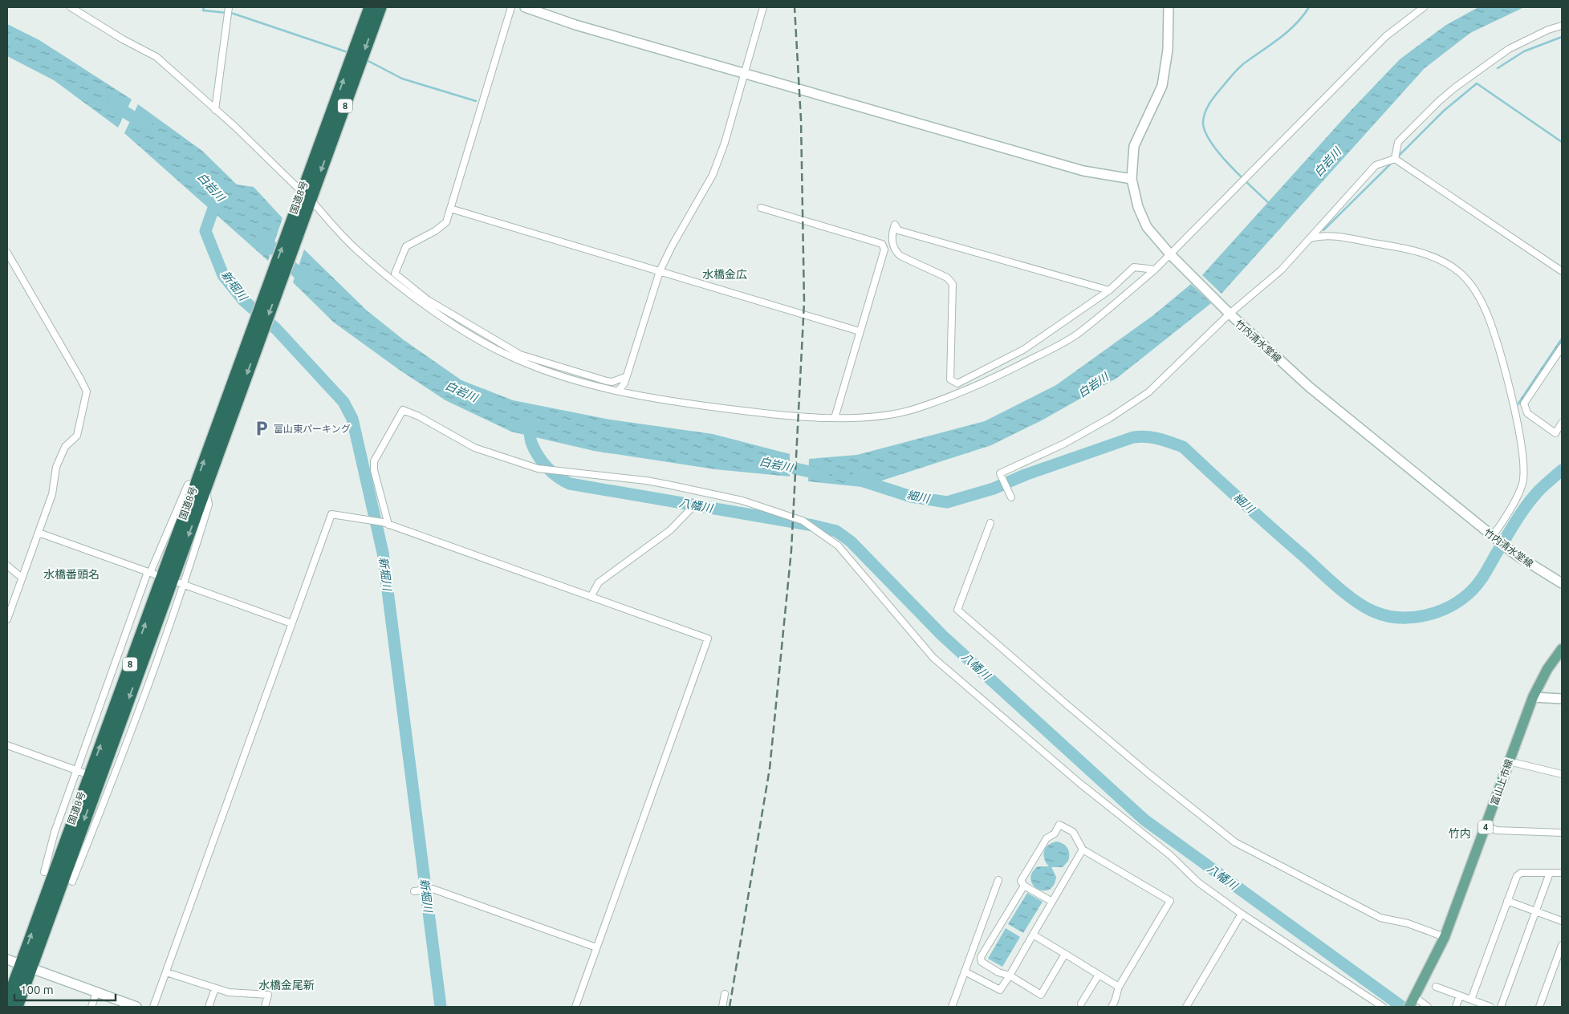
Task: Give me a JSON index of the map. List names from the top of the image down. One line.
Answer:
{"streets":{"highway":["8","国道8号"],"main road":["竹内清水堂線","富山上市線","4"]},"districts":["水橋金広","水橋番頭名","竹内","水橋金尾新"],"water":["白岩川","新堀川","細川","八幡川"],"places":{"parking":["富山東パーキング"]},"scale_bar":"100 m"}
